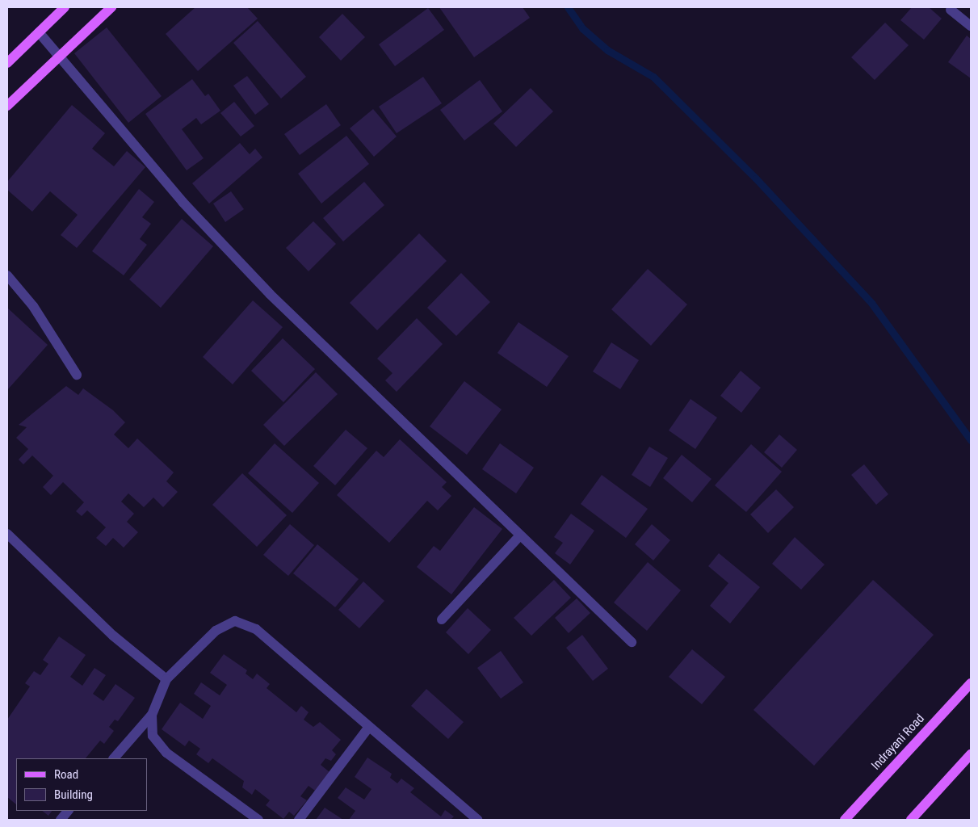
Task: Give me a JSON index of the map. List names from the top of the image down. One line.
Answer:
{"streets":{"main road":["Indrayani Road"]},"legend":["Road","Building"]}
